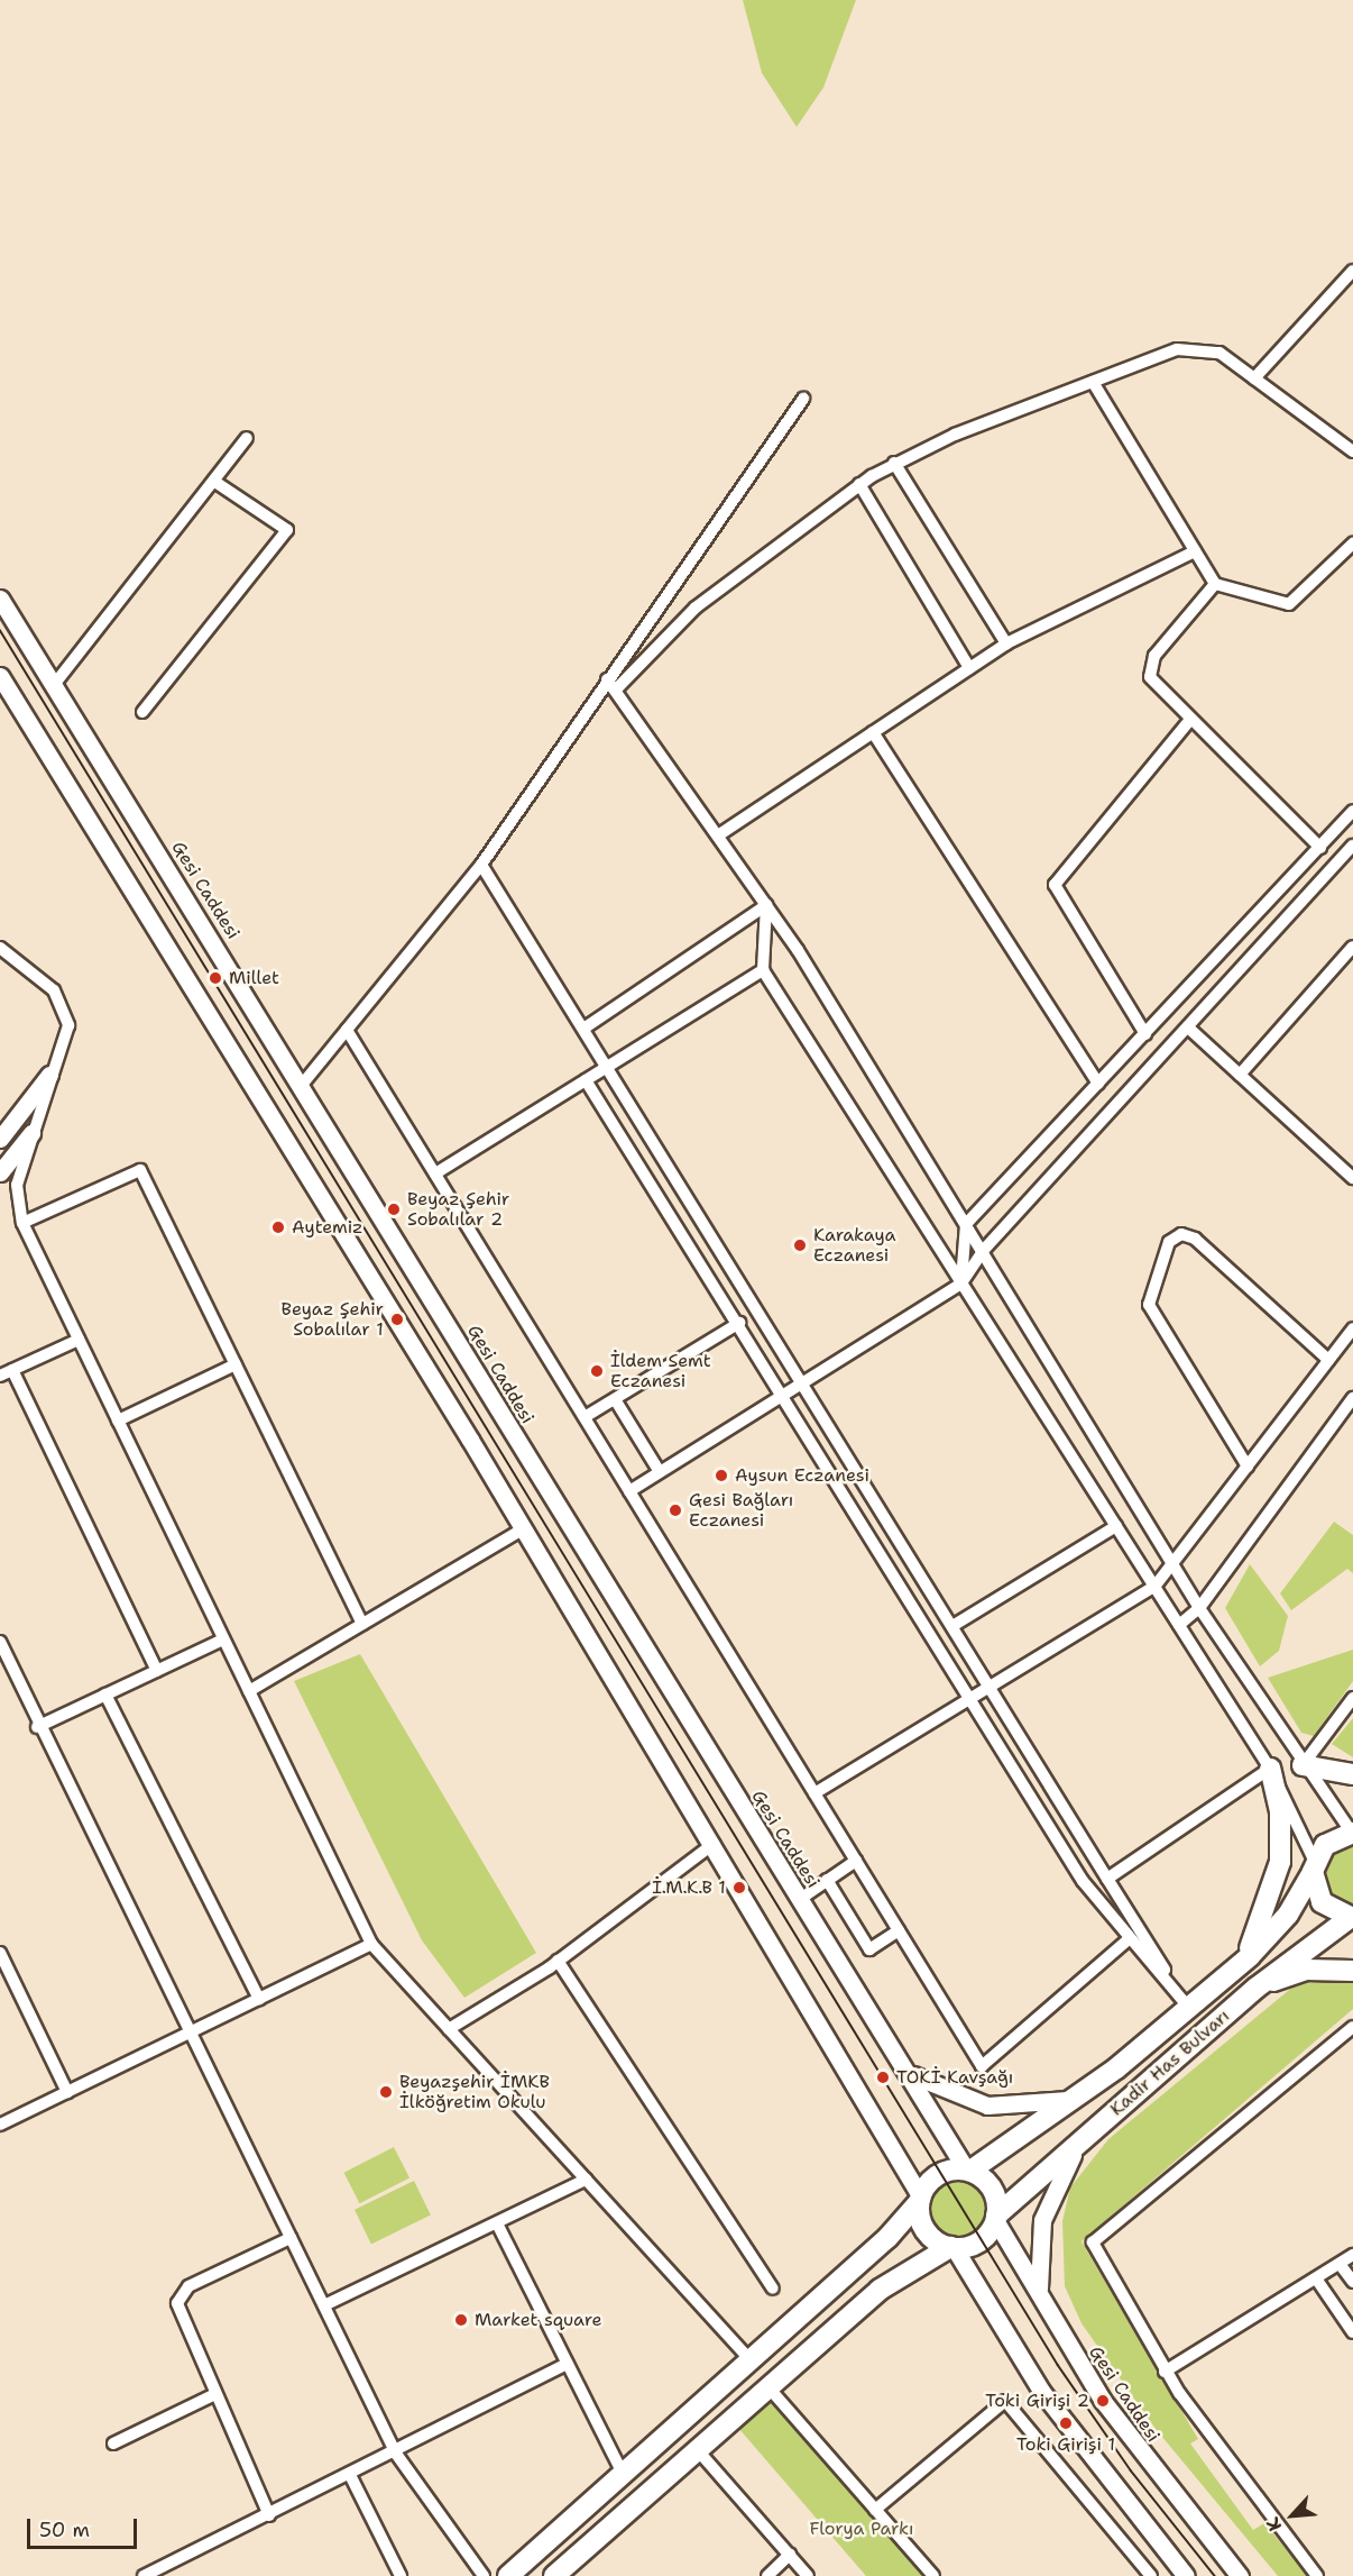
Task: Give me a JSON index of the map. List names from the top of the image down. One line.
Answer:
{"streets":{"highway":["Kadir Has Bulvarı"],"main road":["Gesi Caddesi"]},"crossings":[["Gesi Caddesi","Kadir Has Bulvarı"]],"parks":["Florya Parkı"],"places":["Millet","Beyaz Şehir Sobalılar 2","Aytemiz","Karakaya Eczanesi","Beyaz Şehir Sobalılar 1","İldem Semt Eczanesi","Aysun Eczanesi","Gesi Bağları Eczanesi","İ.M.K.B 1","TOKİ Kavşağı","Beyazşehir İMKB İlköğretim Okulu","Market square","Toki Girişi 2","Toki Girişi 1"],"scale_bar":"50 m","north":"bottom left"}
